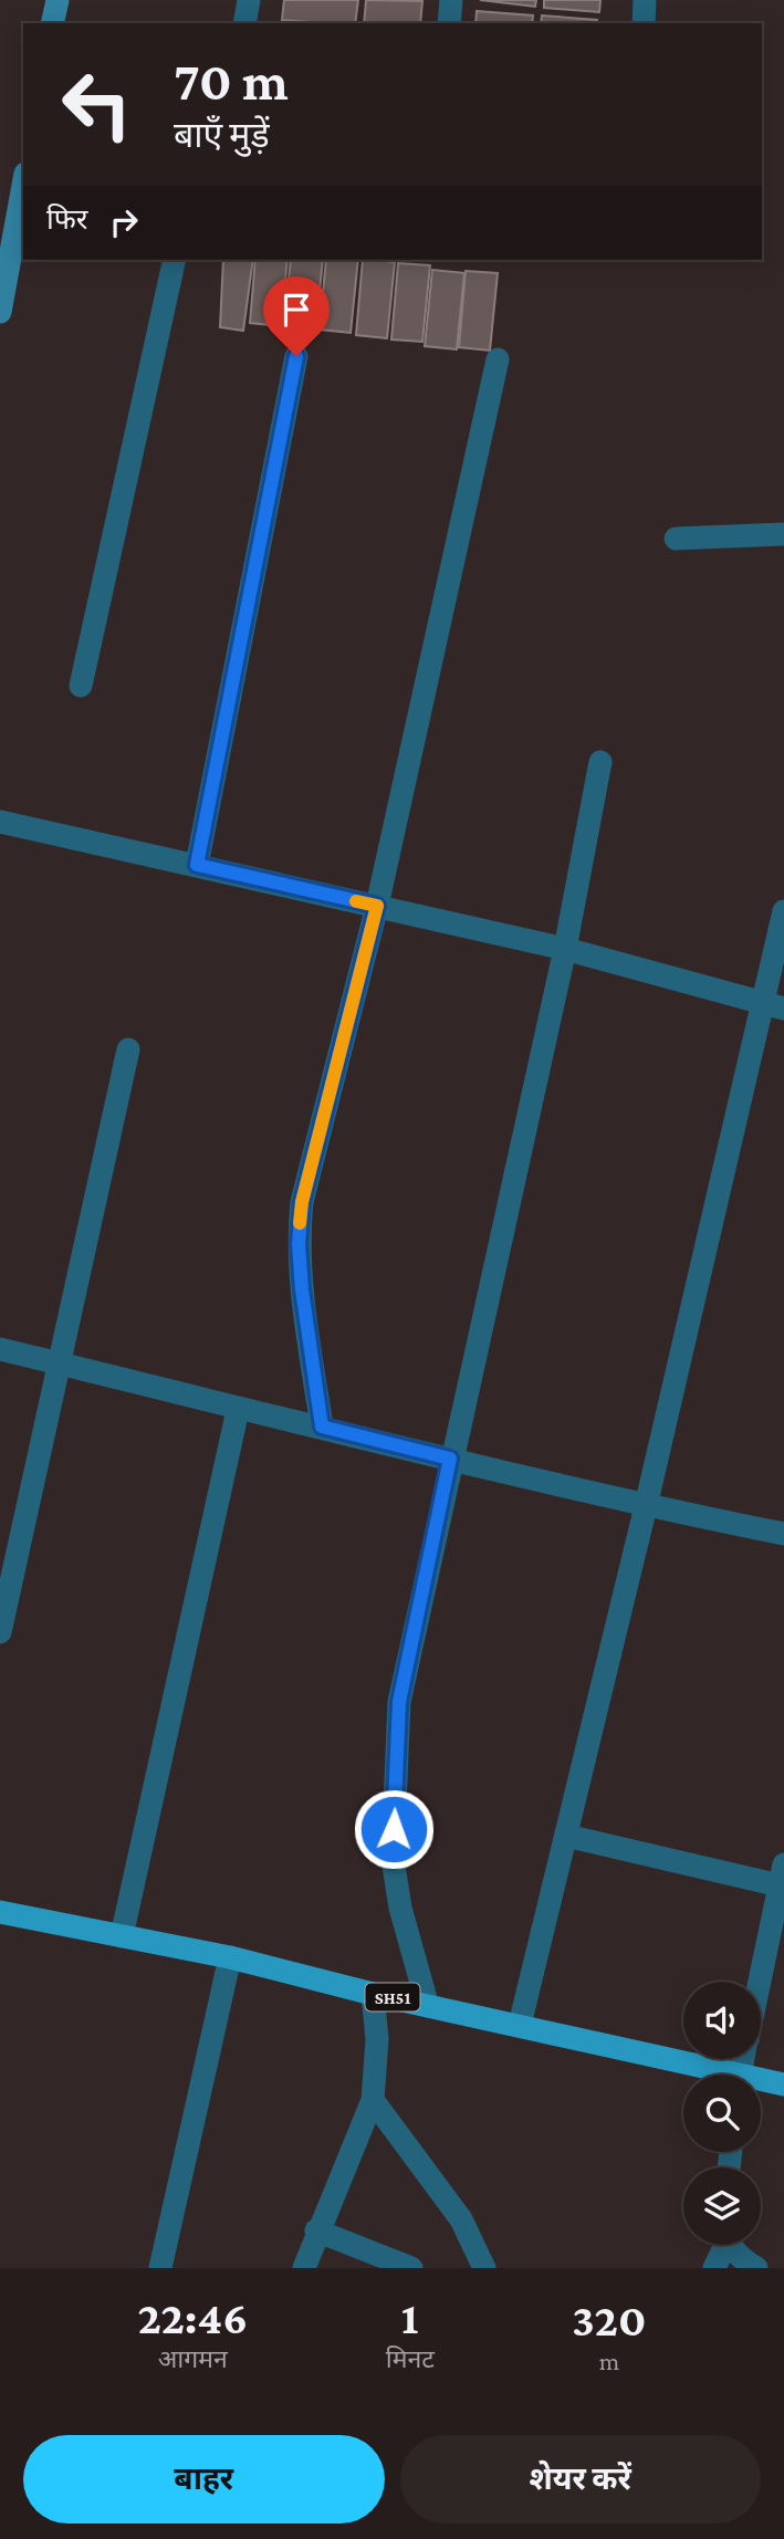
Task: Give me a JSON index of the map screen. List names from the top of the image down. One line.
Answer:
{"streets":{"main road":["SH51"]},"page":{"turn":["70 m","बाएँ मुड़ें"],"then":"फिर","eta":["22:46","आगमन","1","मिनट","320","m"],"buttons":["बाहर","शेयर करें"]}}
